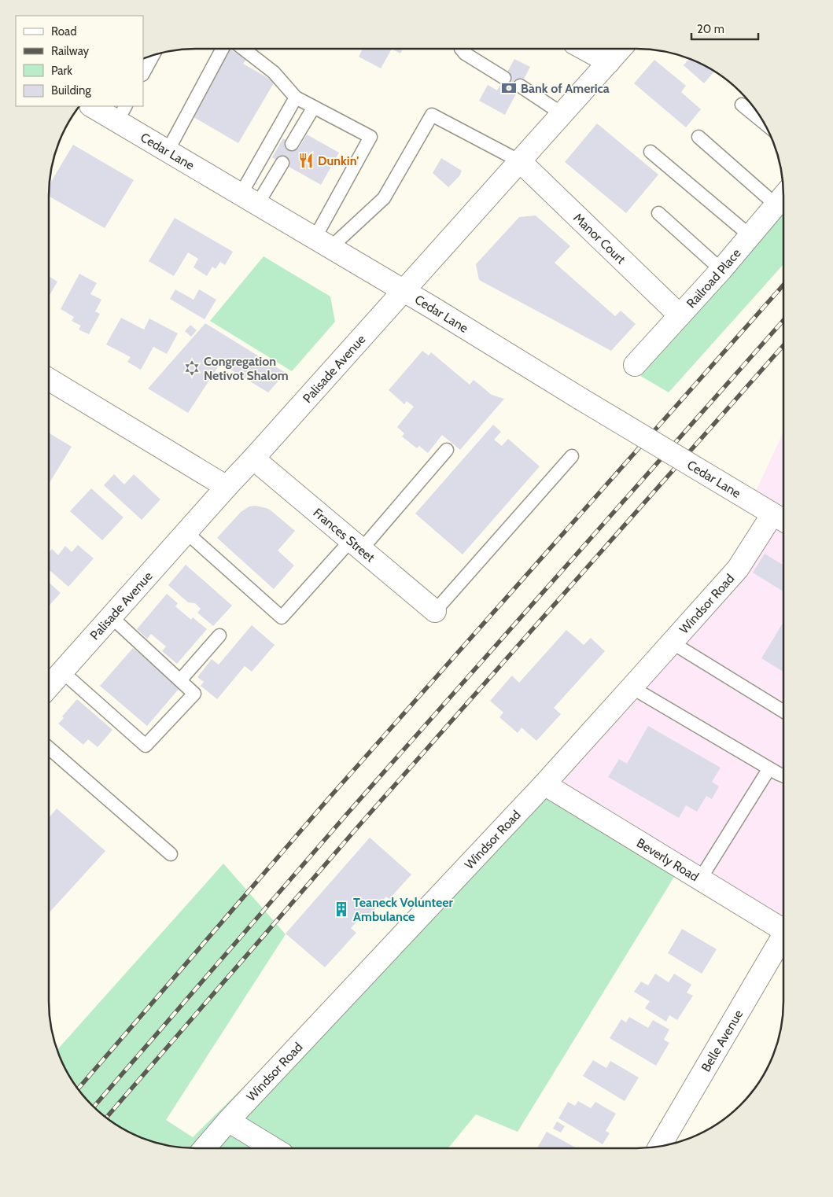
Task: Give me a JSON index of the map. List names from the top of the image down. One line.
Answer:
{"streets":{"street":["Cedar Lane","Manor Court","Railroad Place","Palisade Avenue","Frances Street","Windsor Road","Beverly Road","Belle Avenue"]},"crossings":[["Cedar Lane","Palisade Avenue"],["Cedar Lane","Windsor Road"],["Manor Court","Railroad Place"],["Manor Court","Palisade Avenue"],["Palisade Avenue","Frances Street"],["Windsor Road","Beverly Road"]],"places":{"bank":["Bank of America"],"restaurant":["Dunkin'"],"synagogue":["Congregation Netivot Shalom"],"building":["Teaneck Volunteer Ambulance"]},"legend":["Road","Railway","Park","Building"],"scale_bar":"20 m"}
